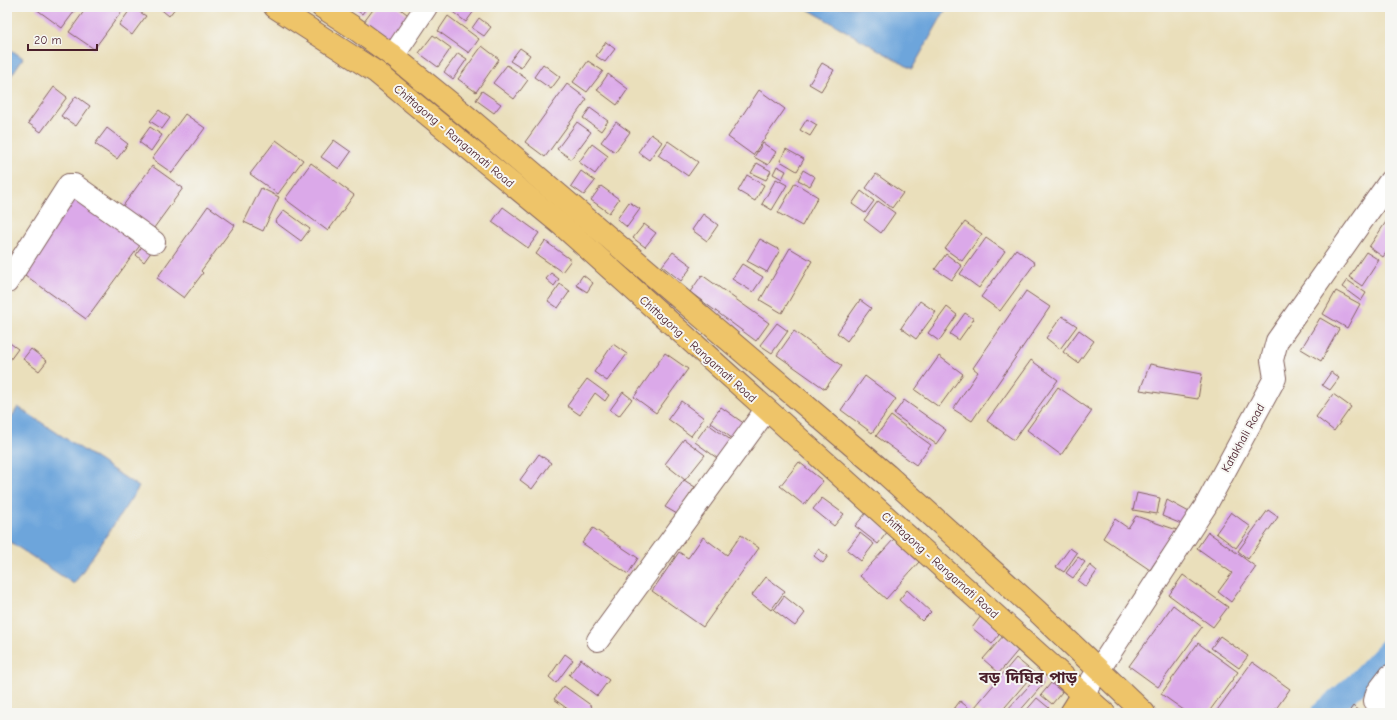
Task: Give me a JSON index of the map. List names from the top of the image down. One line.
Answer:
{"streets":{"main road":["Chittagong - Rangamati Road"],"street":["Katakhali Road"]},"crossings":[["Chittagong - Rangamati Road","Katakhali Road"]],"districts":["বড় দিঘির পাড়"],"scale_bar":"20 m"}
